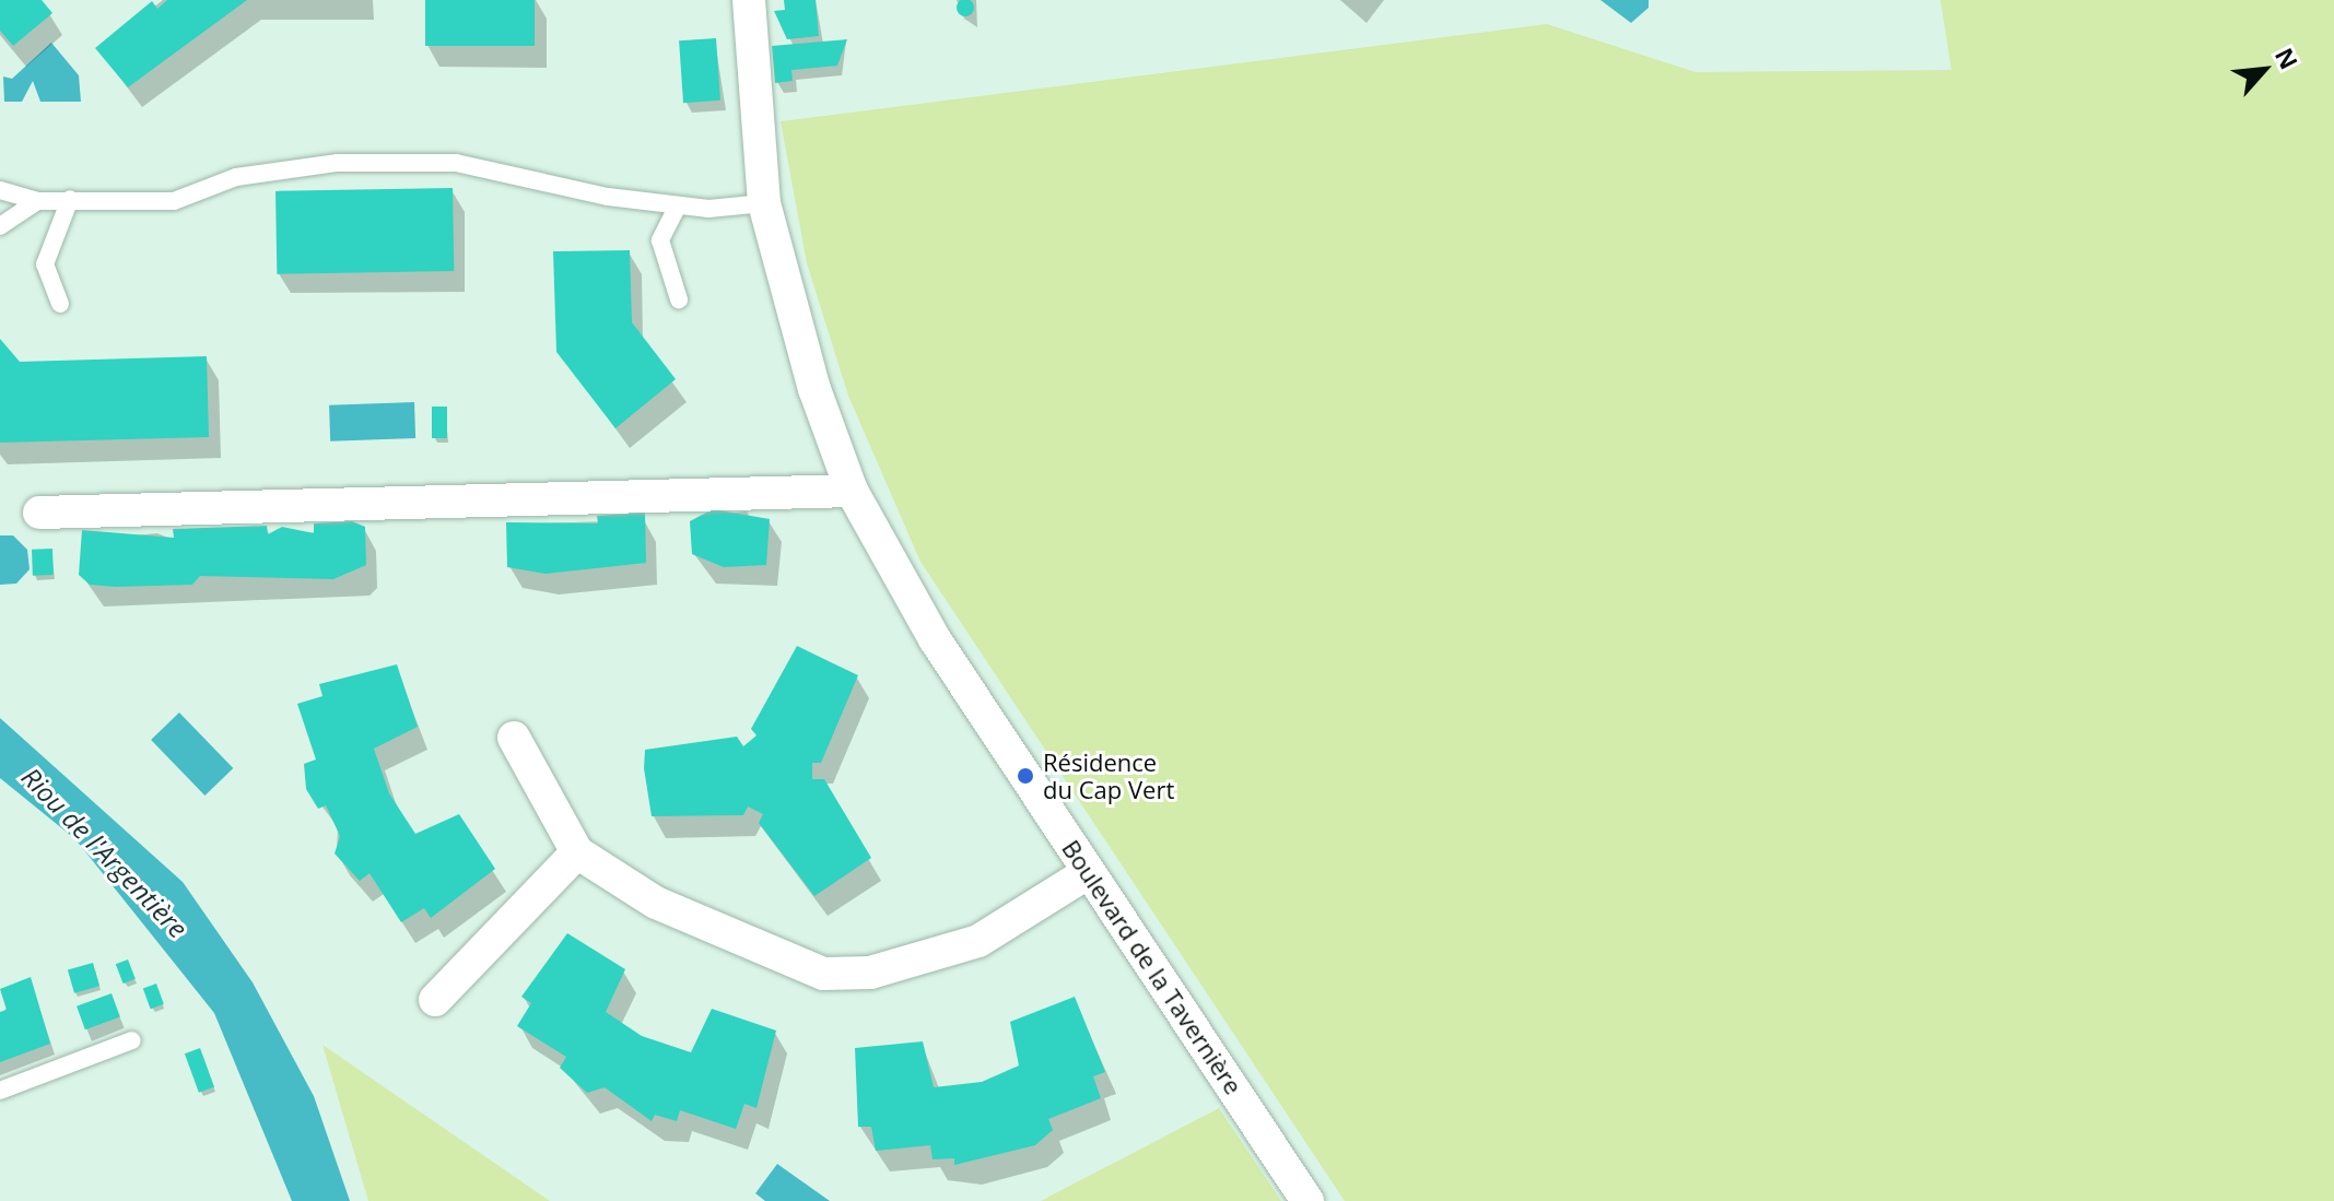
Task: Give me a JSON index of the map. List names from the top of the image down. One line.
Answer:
{"streets":{"street":["Boulevard de la Tavernière"]},"water":["Riou de l'Argentière"],"places":["Résidence du Cap Vert"],"north":"top right"}
